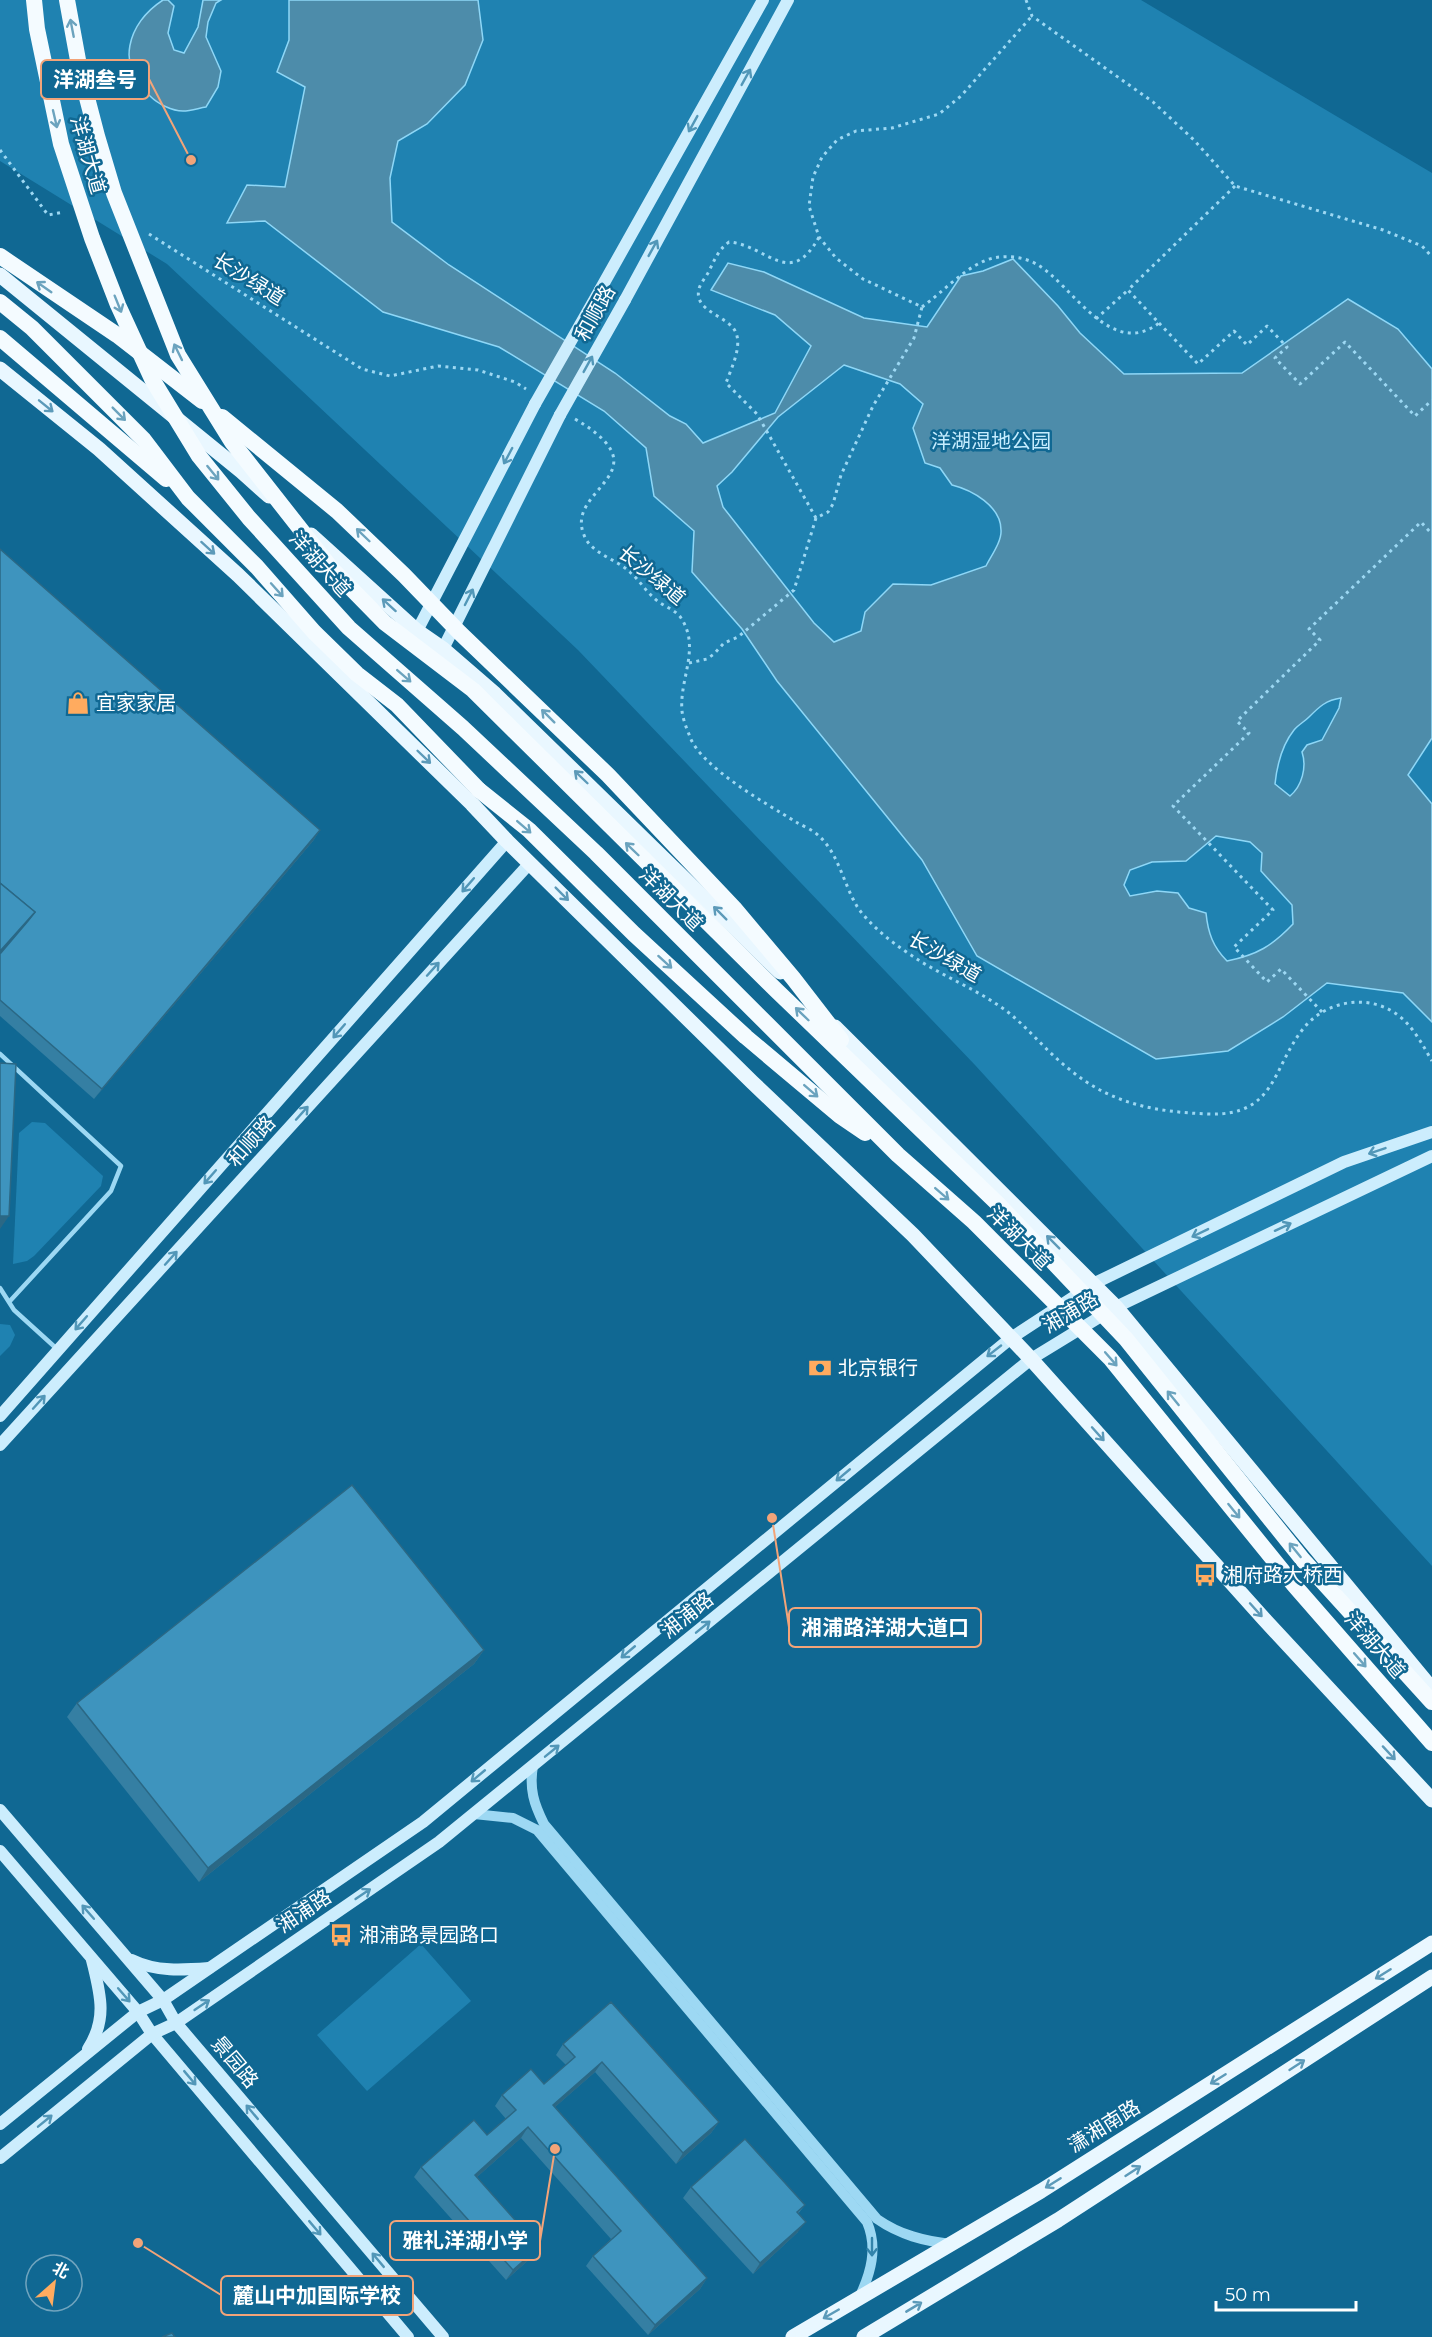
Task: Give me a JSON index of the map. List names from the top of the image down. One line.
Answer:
{"streets":{"highway":["洋湖大道"],"main road":["和顺路","湘浦路","景园路","潇湘南路"],"path":["长沙绿道"]},"crossings":[["长沙绿道","和顺路"],["湘浦路","景园路"]],"parks":["洋湖湿地公园"],"places":{"other":["洋湖叁号","湘浦路洋湖大道口","雅礼洋湖小学","麓山中加国际学校"],"shop":["宜家家居"],"bank":["北京银行"],"bus stop":["湘府路大桥西","湘浦路景园路口"]},"scale_bar":"50 m","north":"top right"}
